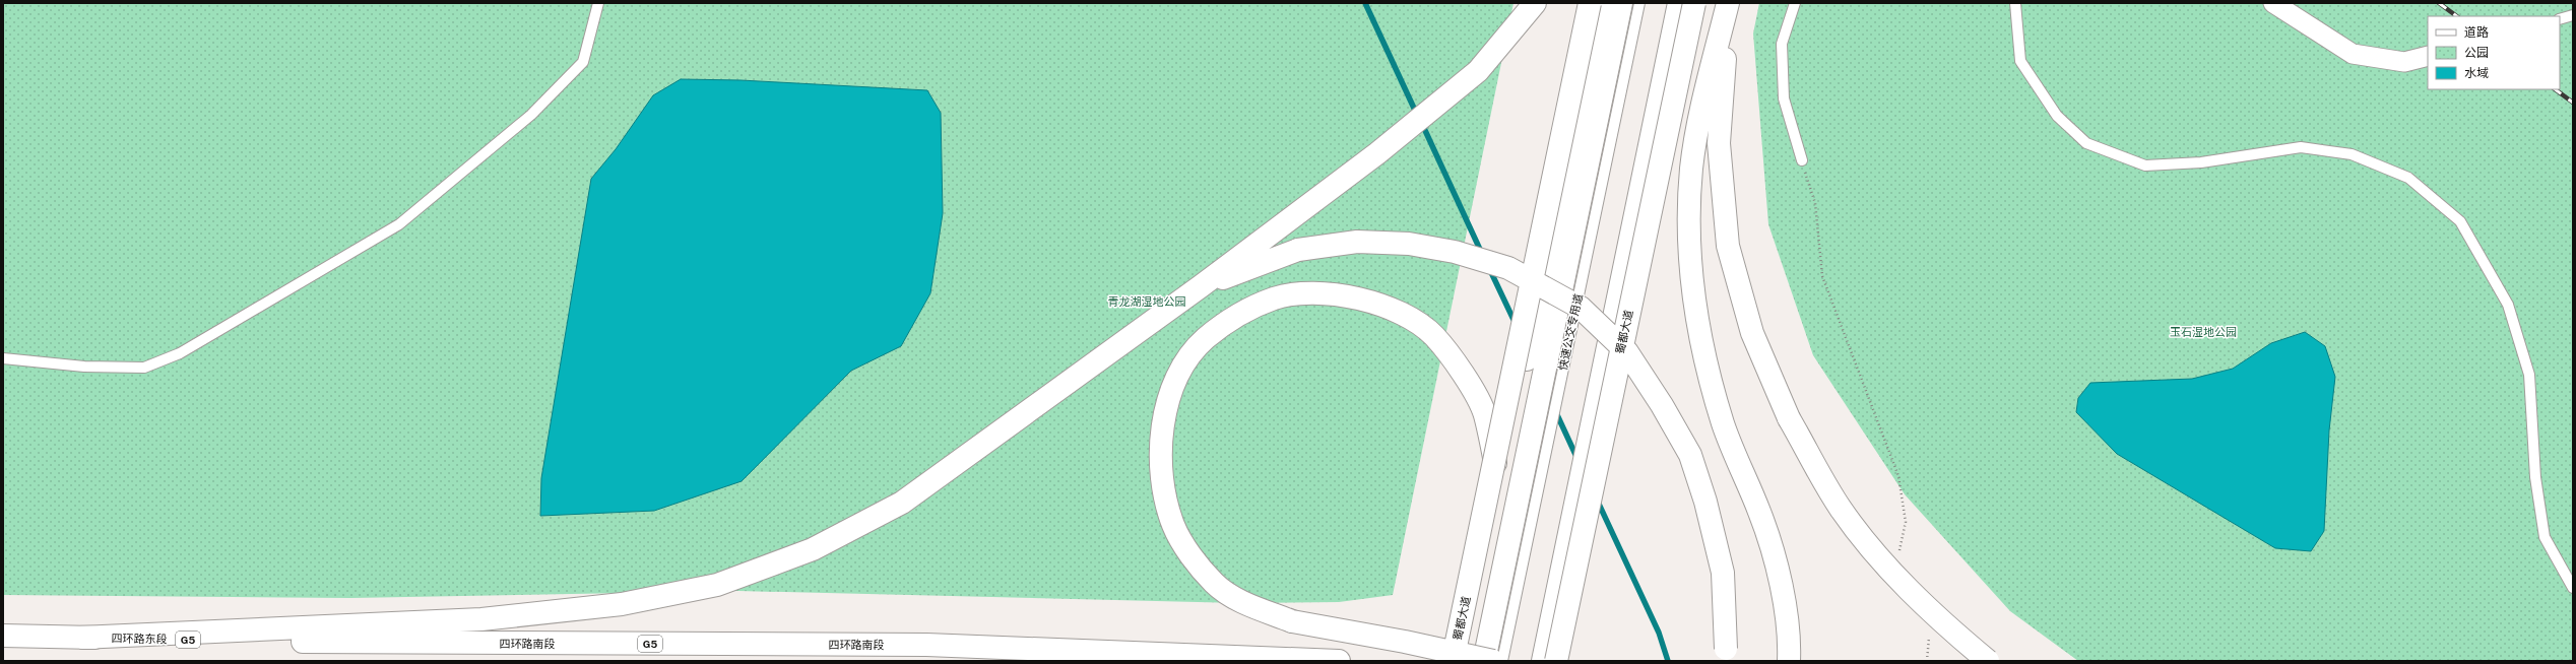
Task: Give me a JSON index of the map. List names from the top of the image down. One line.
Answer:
{"streets":{"main road":["蜀都大道","四环路东段","G5","四环路南段"],"lane":["快速公交专用道"]},"crossings":[["四环路东段","四环路南段"]],"parks":["青龙湖湿地公园","玉石湿地公园"],"legend":["道路","公园","水域"]}
